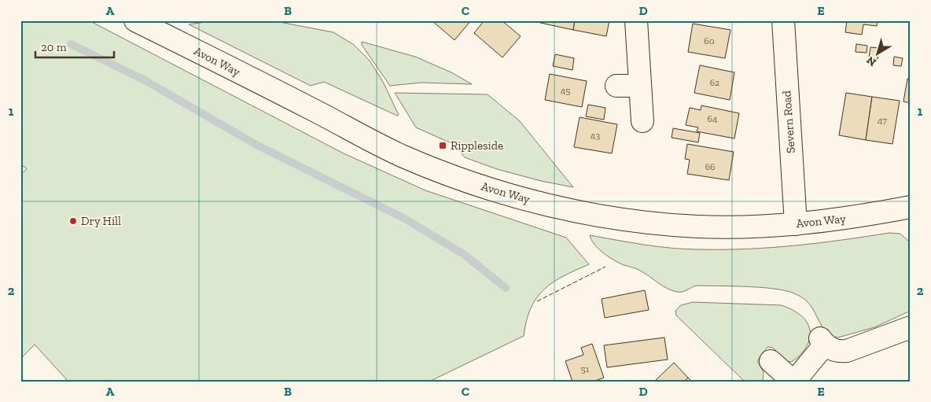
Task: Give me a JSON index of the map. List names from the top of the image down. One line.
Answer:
{"streets":{"street":["Avon Way","Severn Road"]},"crossings":[["Avon Way","Severn Road"]],"places":{"transit":["Rippleside"],"other":["Dry Hill"]},"house_numbers":["60","62","45","64","47","43","66","51"],"scale_bar":"20 m","north":"bottom left","grid":{"columns":["A","B","C","D","E"],"rows":["1","2"]}}
